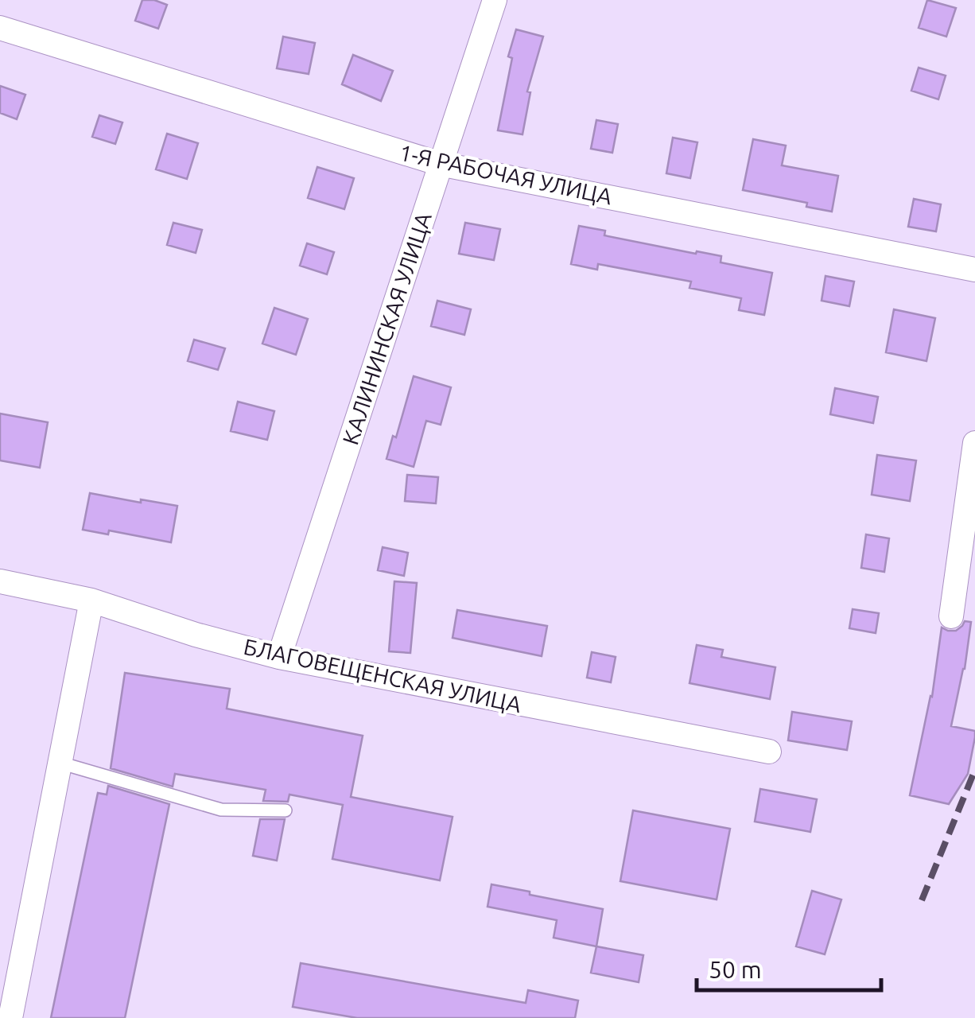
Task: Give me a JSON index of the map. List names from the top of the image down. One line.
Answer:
{"streets":{"street":["1-Я РАБОЧАЯ УЛИЦА","КАЛИНИНСКАЯ УЛИЦА","БЛАГОВЕЩЕНСКАЯ УЛИЦА"]},"crossings":[["1-Я РАБОЧАЯ УЛИЦА","КАЛИНИНСКАЯ УЛИЦА"],["КАЛИНИНСКАЯ УЛИЦА","БЛАГОВЕЩЕНСКАЯ УЛИЦА"]],"scale_bar":"50 m"}
